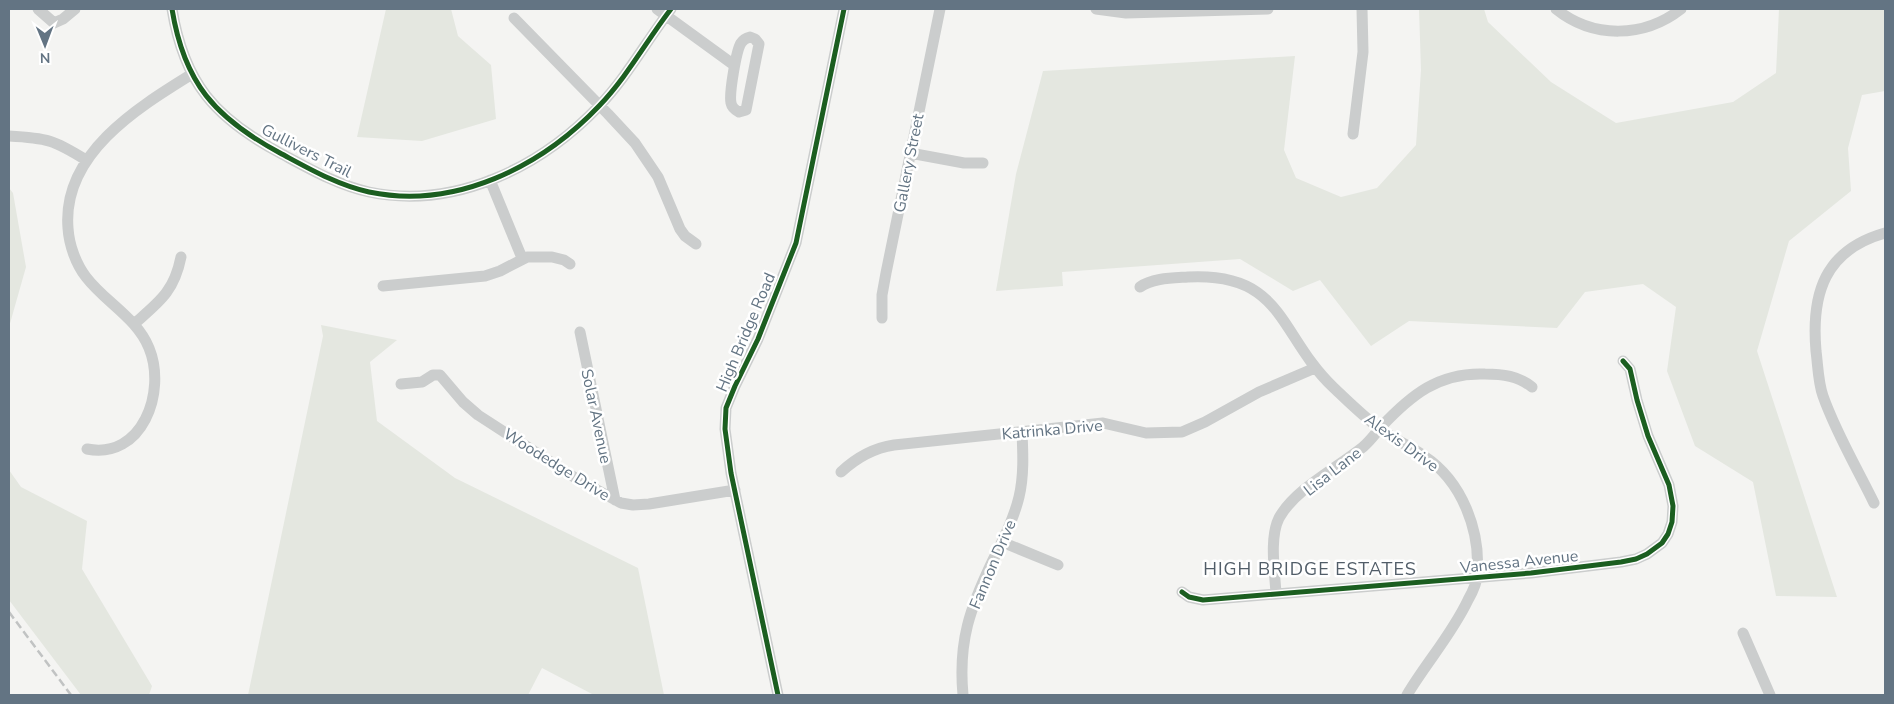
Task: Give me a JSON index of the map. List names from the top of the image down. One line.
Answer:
{"streets":{"street":["Gullivers Trail","Gallery Street","High Bridge Road","Solar Avenue","Katrinka Drive","Alexis Drive","Woodedge Drive","Lisa Lane","Vanessa Avenue","Fannon Drive"]},"crossings":[["High Bridge Road","Woodedge Drive"],["Solar Avenue","Woodedge Drive"],["Katrinka Drive","Alexis Drive"],["Katrinka Drive","Fannon Drive"],["Alexis Drive","Lisa Lane"],["Alexis Drive","Vanessa Avenue"],["Lisa Lane","Vanessa Avenue"]],"districts":["HIGH BRIDGE ESTATES"],"north":"bottom"}
